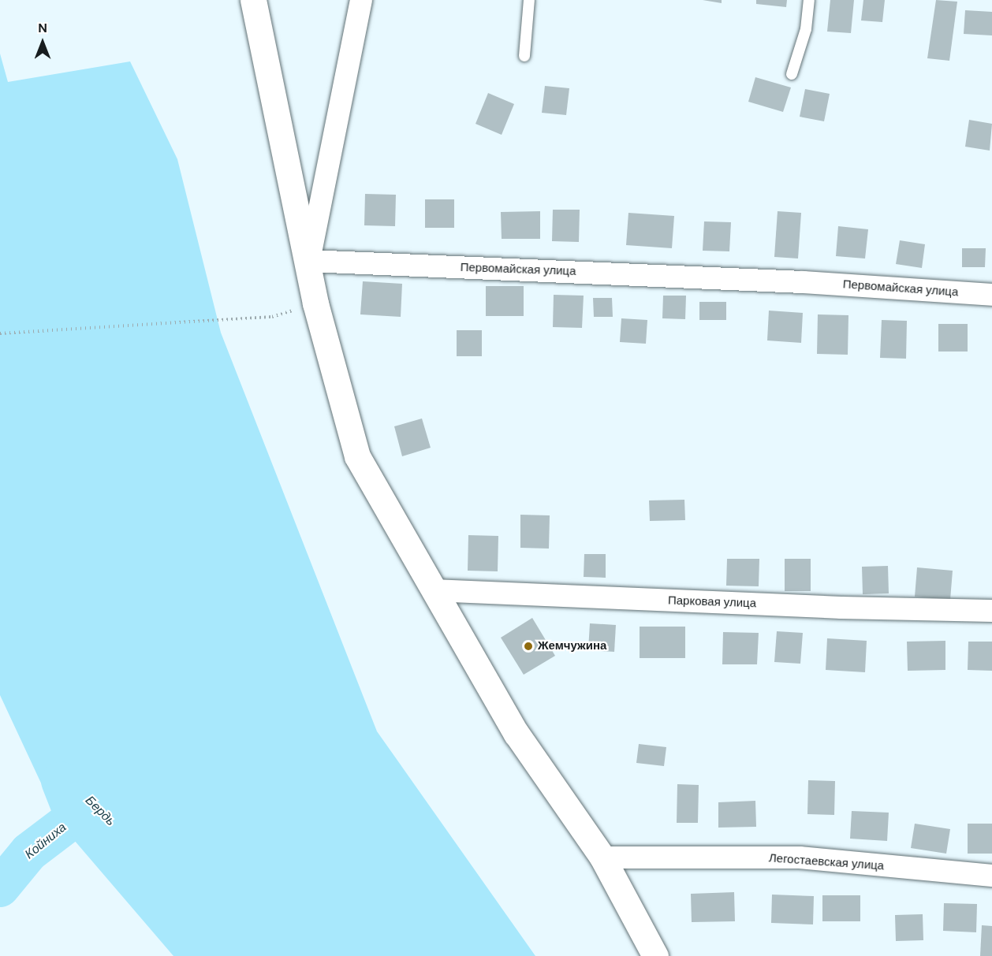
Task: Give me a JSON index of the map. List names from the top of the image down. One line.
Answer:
{"streets":{"street":["Первомайская улица","Парковая улица","Легостаевская улица"]},"water":["Бердь","Койниха"],"places":["Жемчужина"],"north":"top"}
